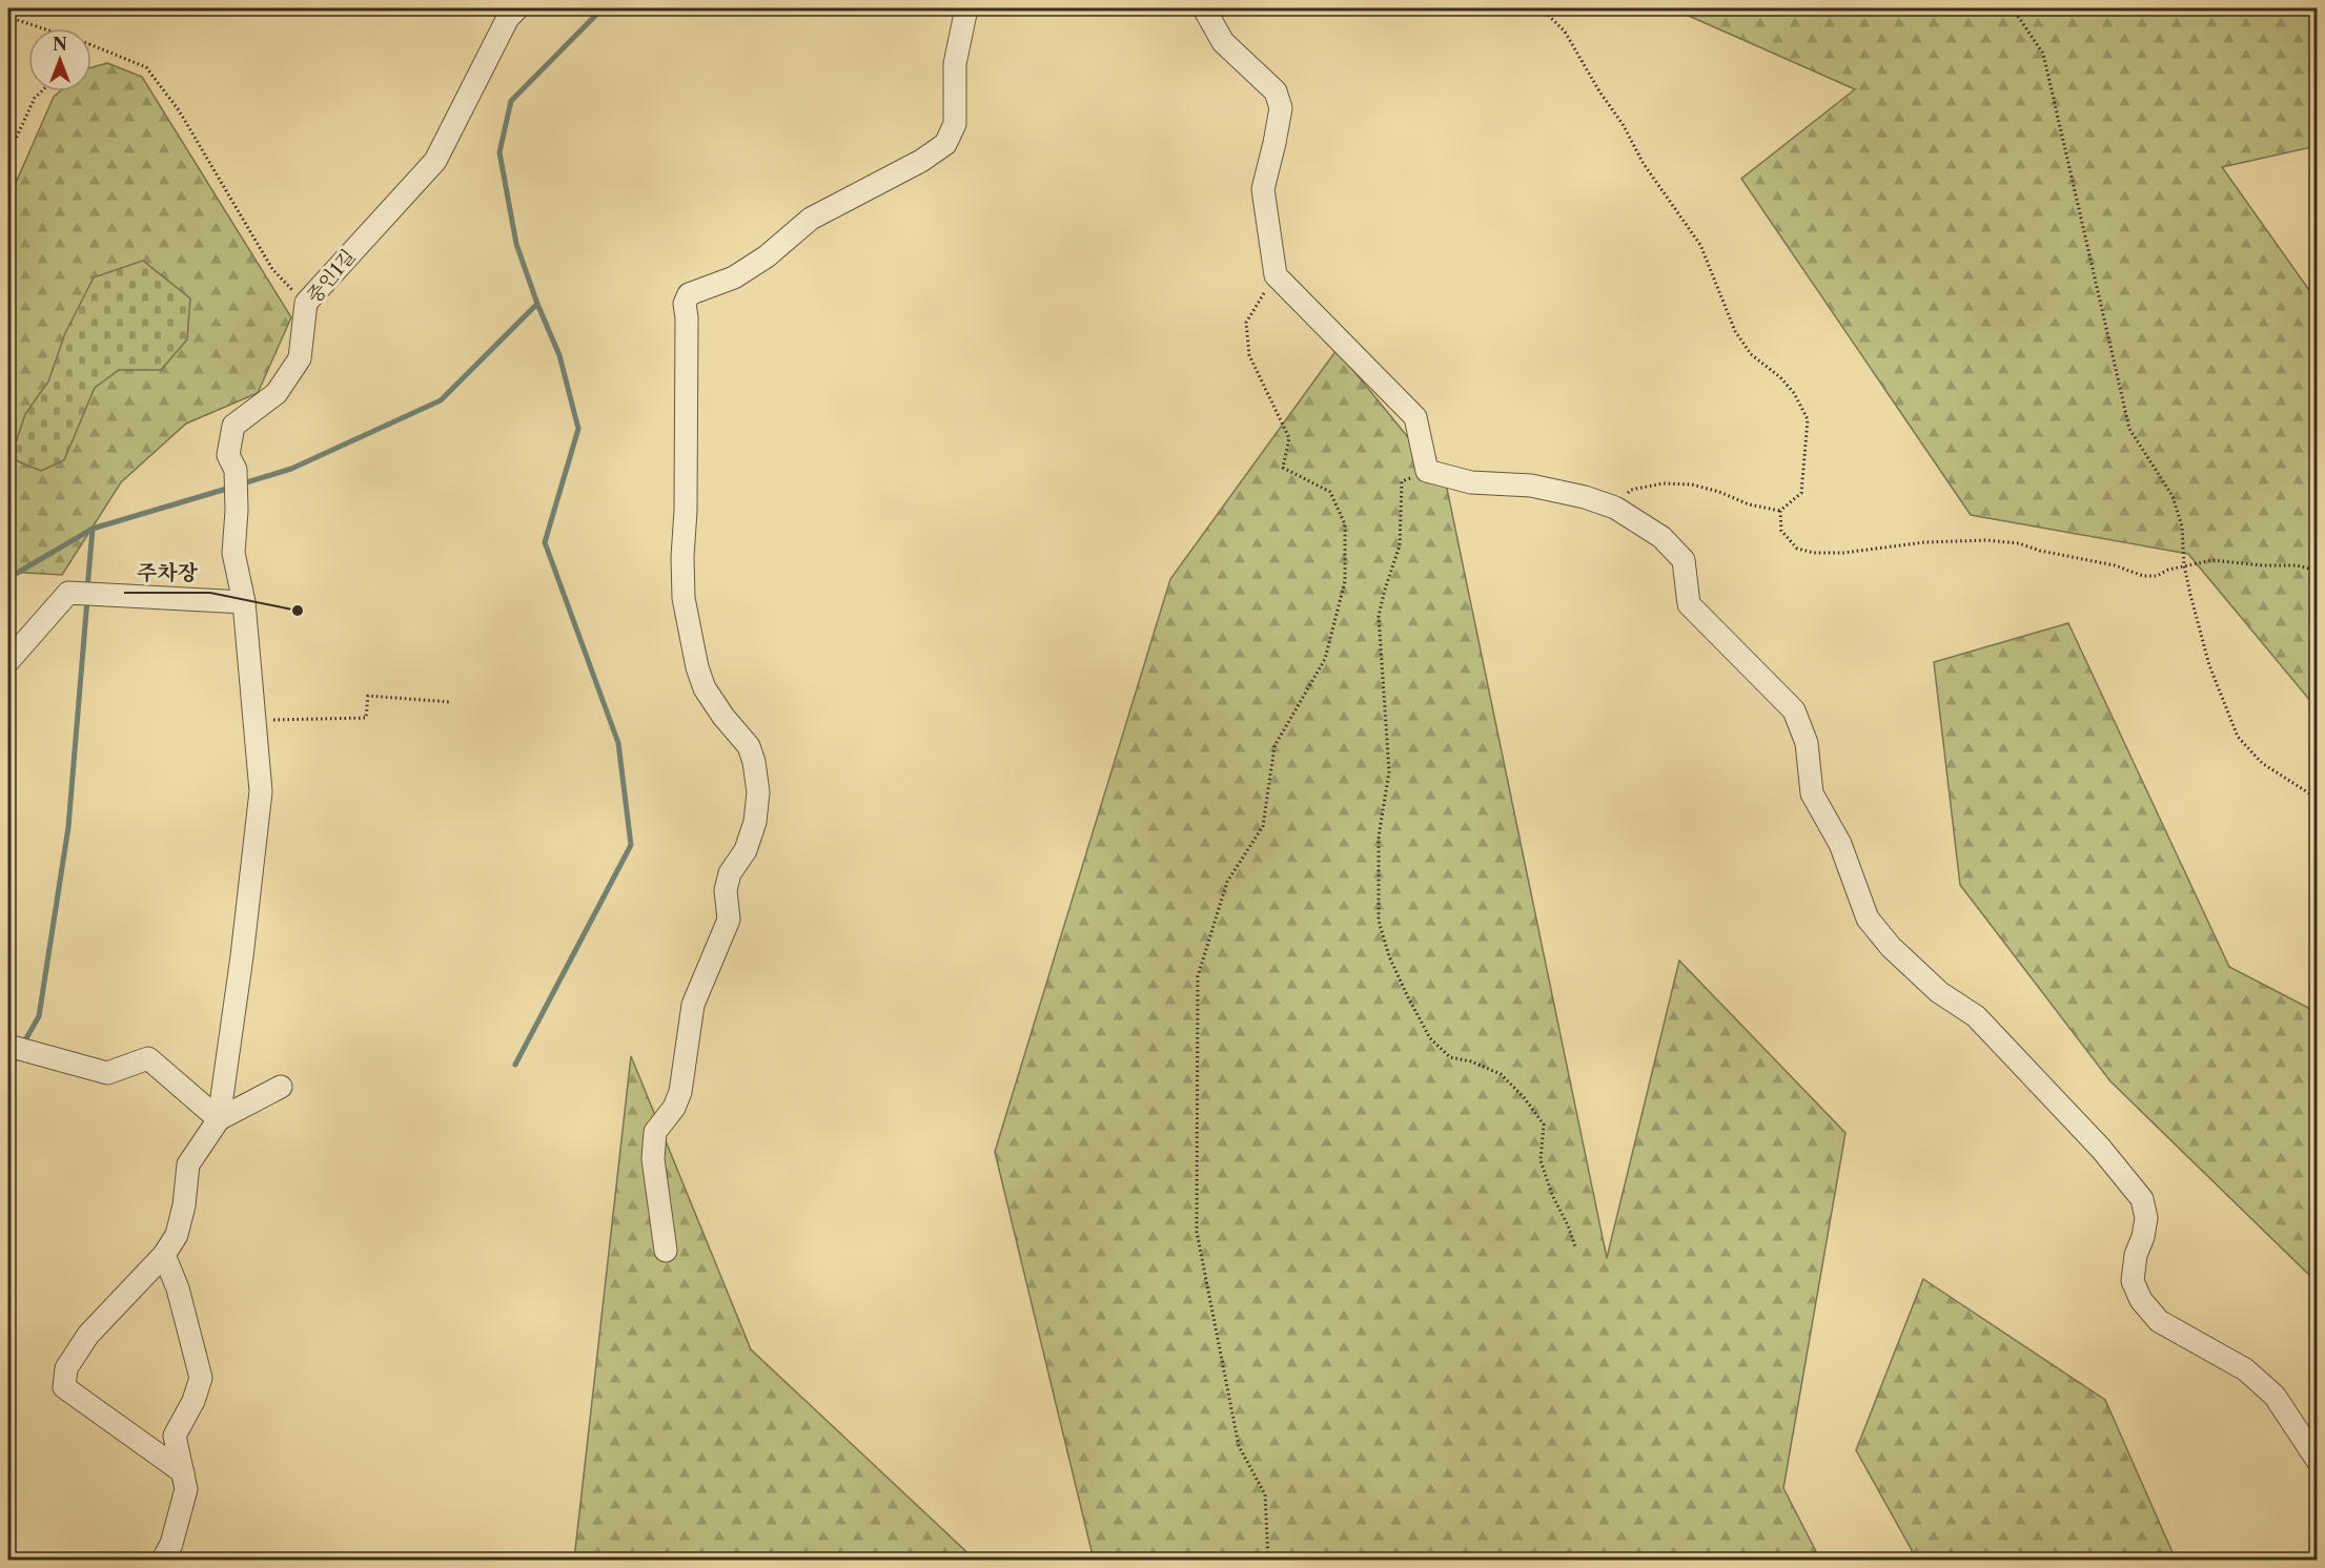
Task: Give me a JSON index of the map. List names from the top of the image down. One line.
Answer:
{"streets":{"street":["중인1길"]},"places":["주차장"],"north":"top"}
